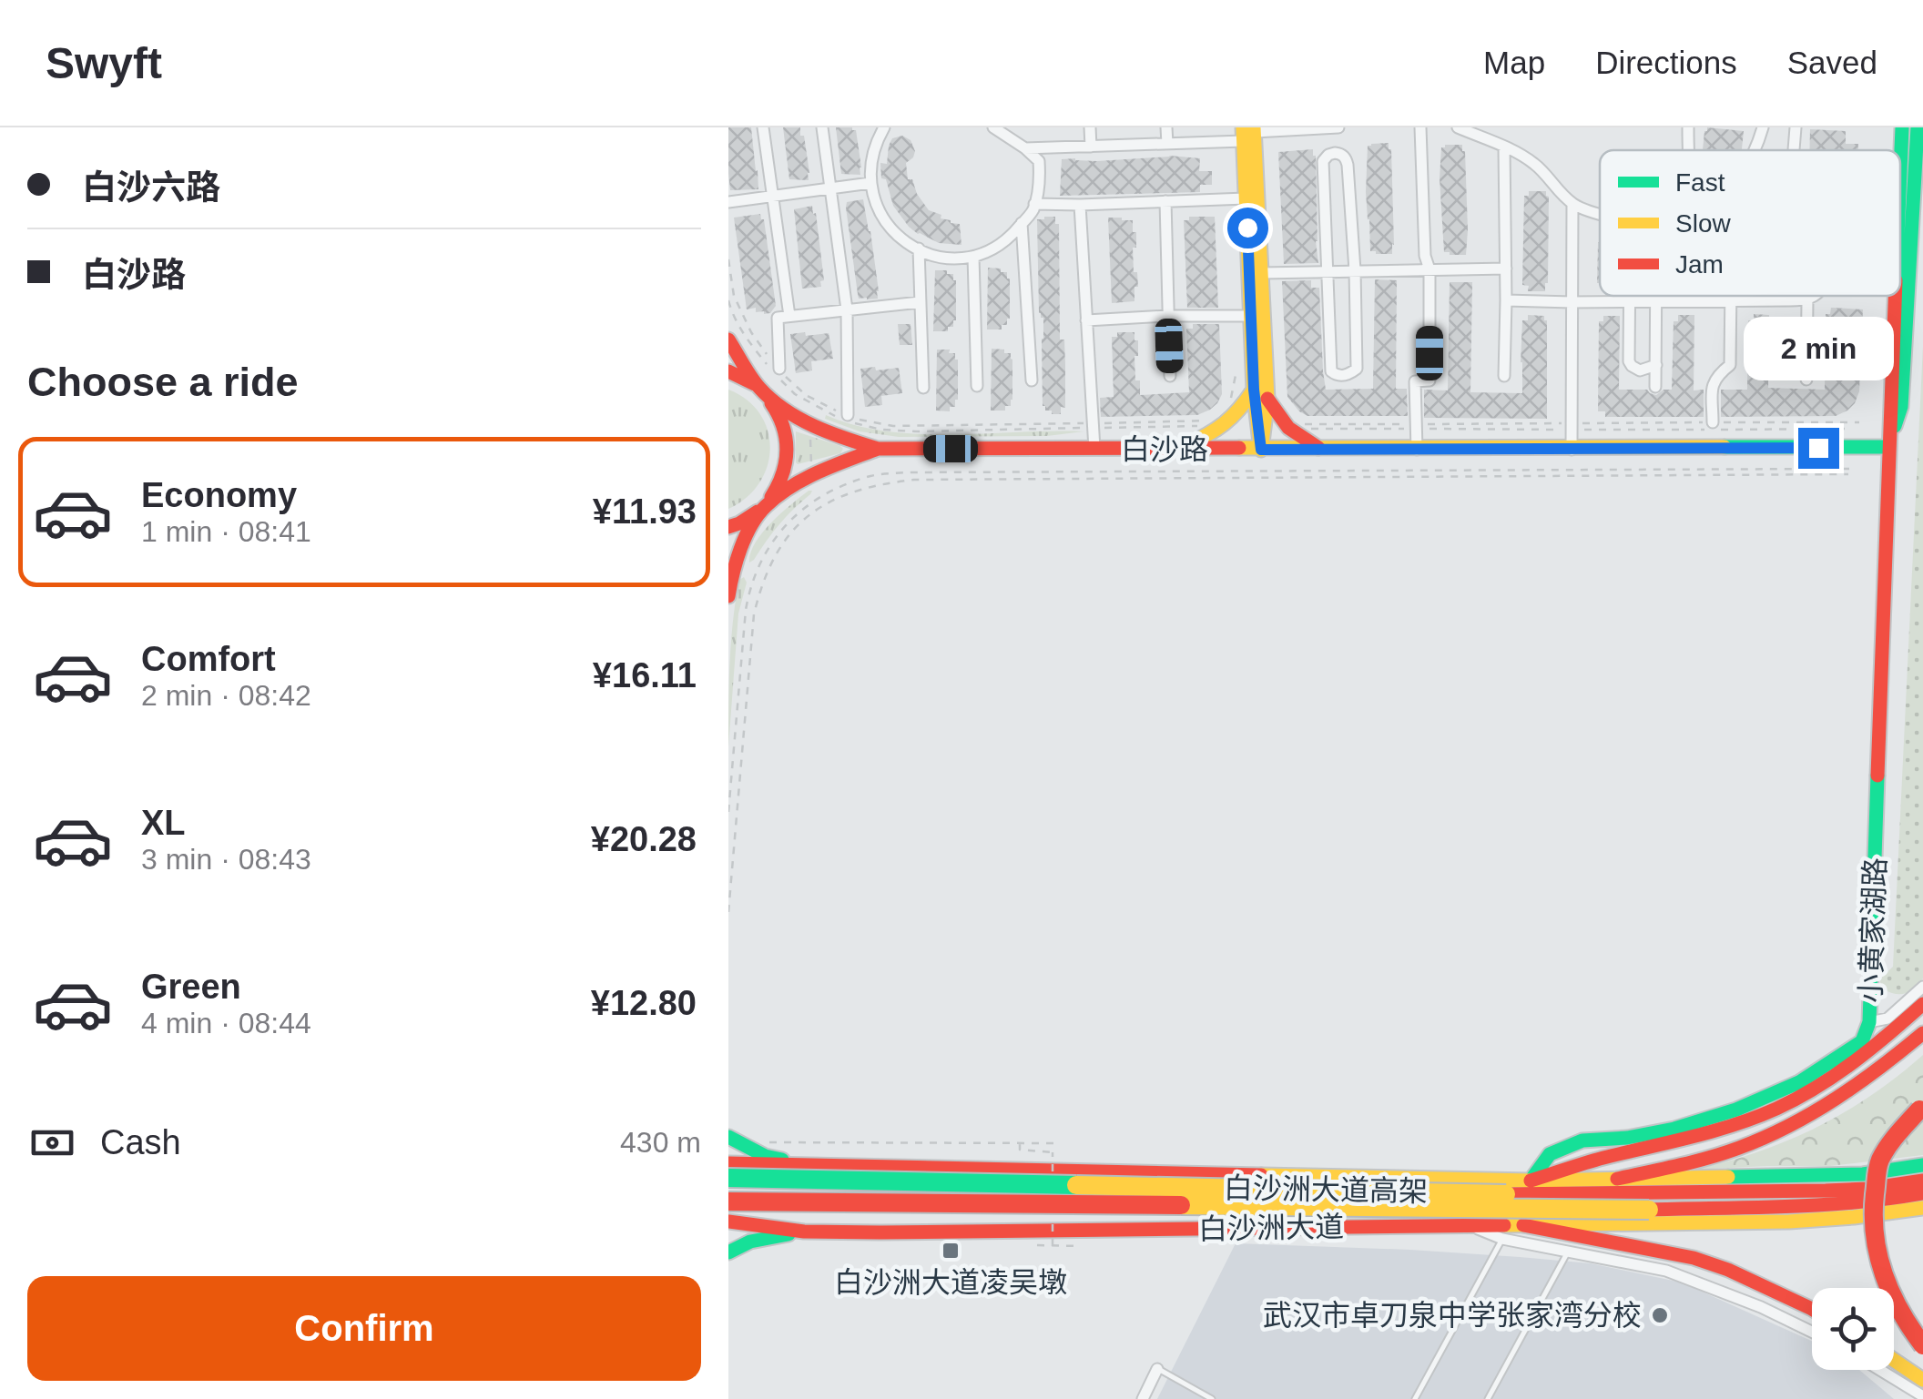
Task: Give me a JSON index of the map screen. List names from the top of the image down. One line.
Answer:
{"streets":{"main road":["白沙路","小黄家湖路","白沙洲大道高架","白沙洲大道"]},"crossings":[["白沙路","小黄家湖路"],["小黄家湖路","白沙洲大道"]],"places":{"transit":["白沙洲大道凌吴墩"],"other":["武汉市卓刀泉中学张家湾分校"]},"legend":["Fast","Slow","Jam"],"page":{"header":"Swyft","nav":["Map","Directions","Saved"],"banner":["白沙六路","白沙路"],"bubble":"2 min","heading":"Choose a ride","list":[{"name":"Economy","note":"1 min · 08:41","value":"¥11.93"},{"name":"Comfort","note":"2 min · 08:42","value":"¥16.11"},{"name":"XL","note":"3 min · 08:43","value":"¥20.28"},{"name":"Green","note":"4 min · 08:44","value":"¥12.80"}],"pay":["Cash","430 m"],"buttons":"Confirm"}}
